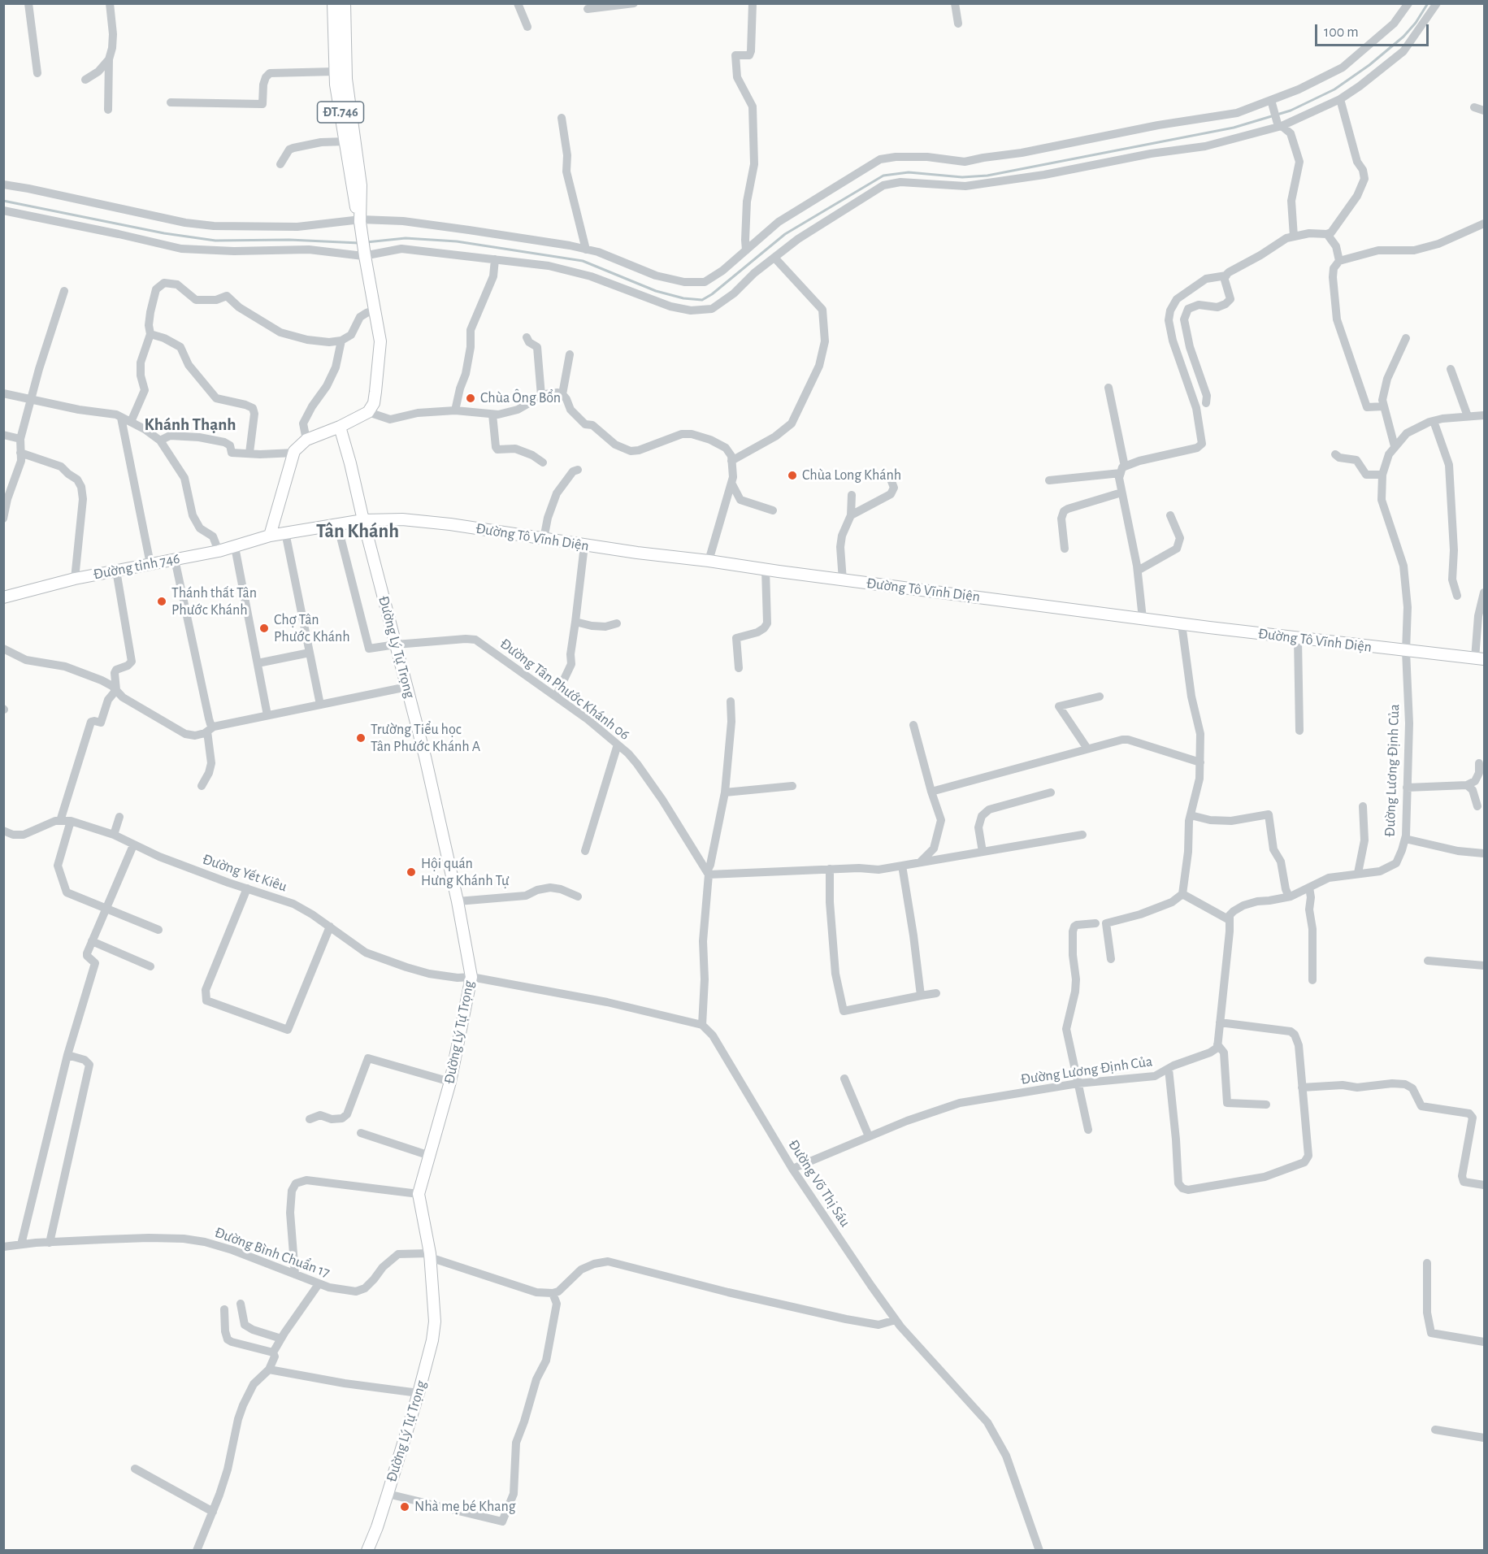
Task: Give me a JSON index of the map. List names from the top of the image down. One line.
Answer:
{"streets":{"main road":["ĐT.746","Đường Tô Vĩnh Diện","Đường tỉnh 746","Đường Lý Tự Trọng"],"street":["Đường Tân Phước Khánh 06","Đường Lương Định Của","Đường Yết Kiêu","Đường Võ Thị Sáu","Đường Bình Chuẩn 17"]},"crossings":[["Đường Tô Vĩnh Diện","Đường tỉnh 746"],["Đường Tô Vĩnh Diện","Đường Lý Tự Trọng"],["Đường Tô Vĩnh Diện","Đường Lương Định Của"],["Đường tỉnh 746","Đường Lý Tự Trọng"],["Đường tỉnh 746","Đường Tân Phước Khánh 06"],["Đường Lý Tự Trọng","Đường Tân Phước Khánh 06"],["Đường Lý Tự Trọng","Đường Yết Kiêu"],["Đường Lý Tự Trọng","Đường Bình Chuẩn 17"],["Đường Lương Định Của","Đường Võ Thị Sáu"]],"districts":["Khánh Thạnh","Tân Khánh"],"places":["Chùa Ông Bổn","Chùa Long Khánh","Thánh thất Tân Phước Khánh","Chợ Tân Phước Khánh","Trường Tiểu học Tân Phước Khánh A","Hội quán Hưng Khánh Tự","Nhà mẹ bé Khang"],"scale_bar":"100 m"}
